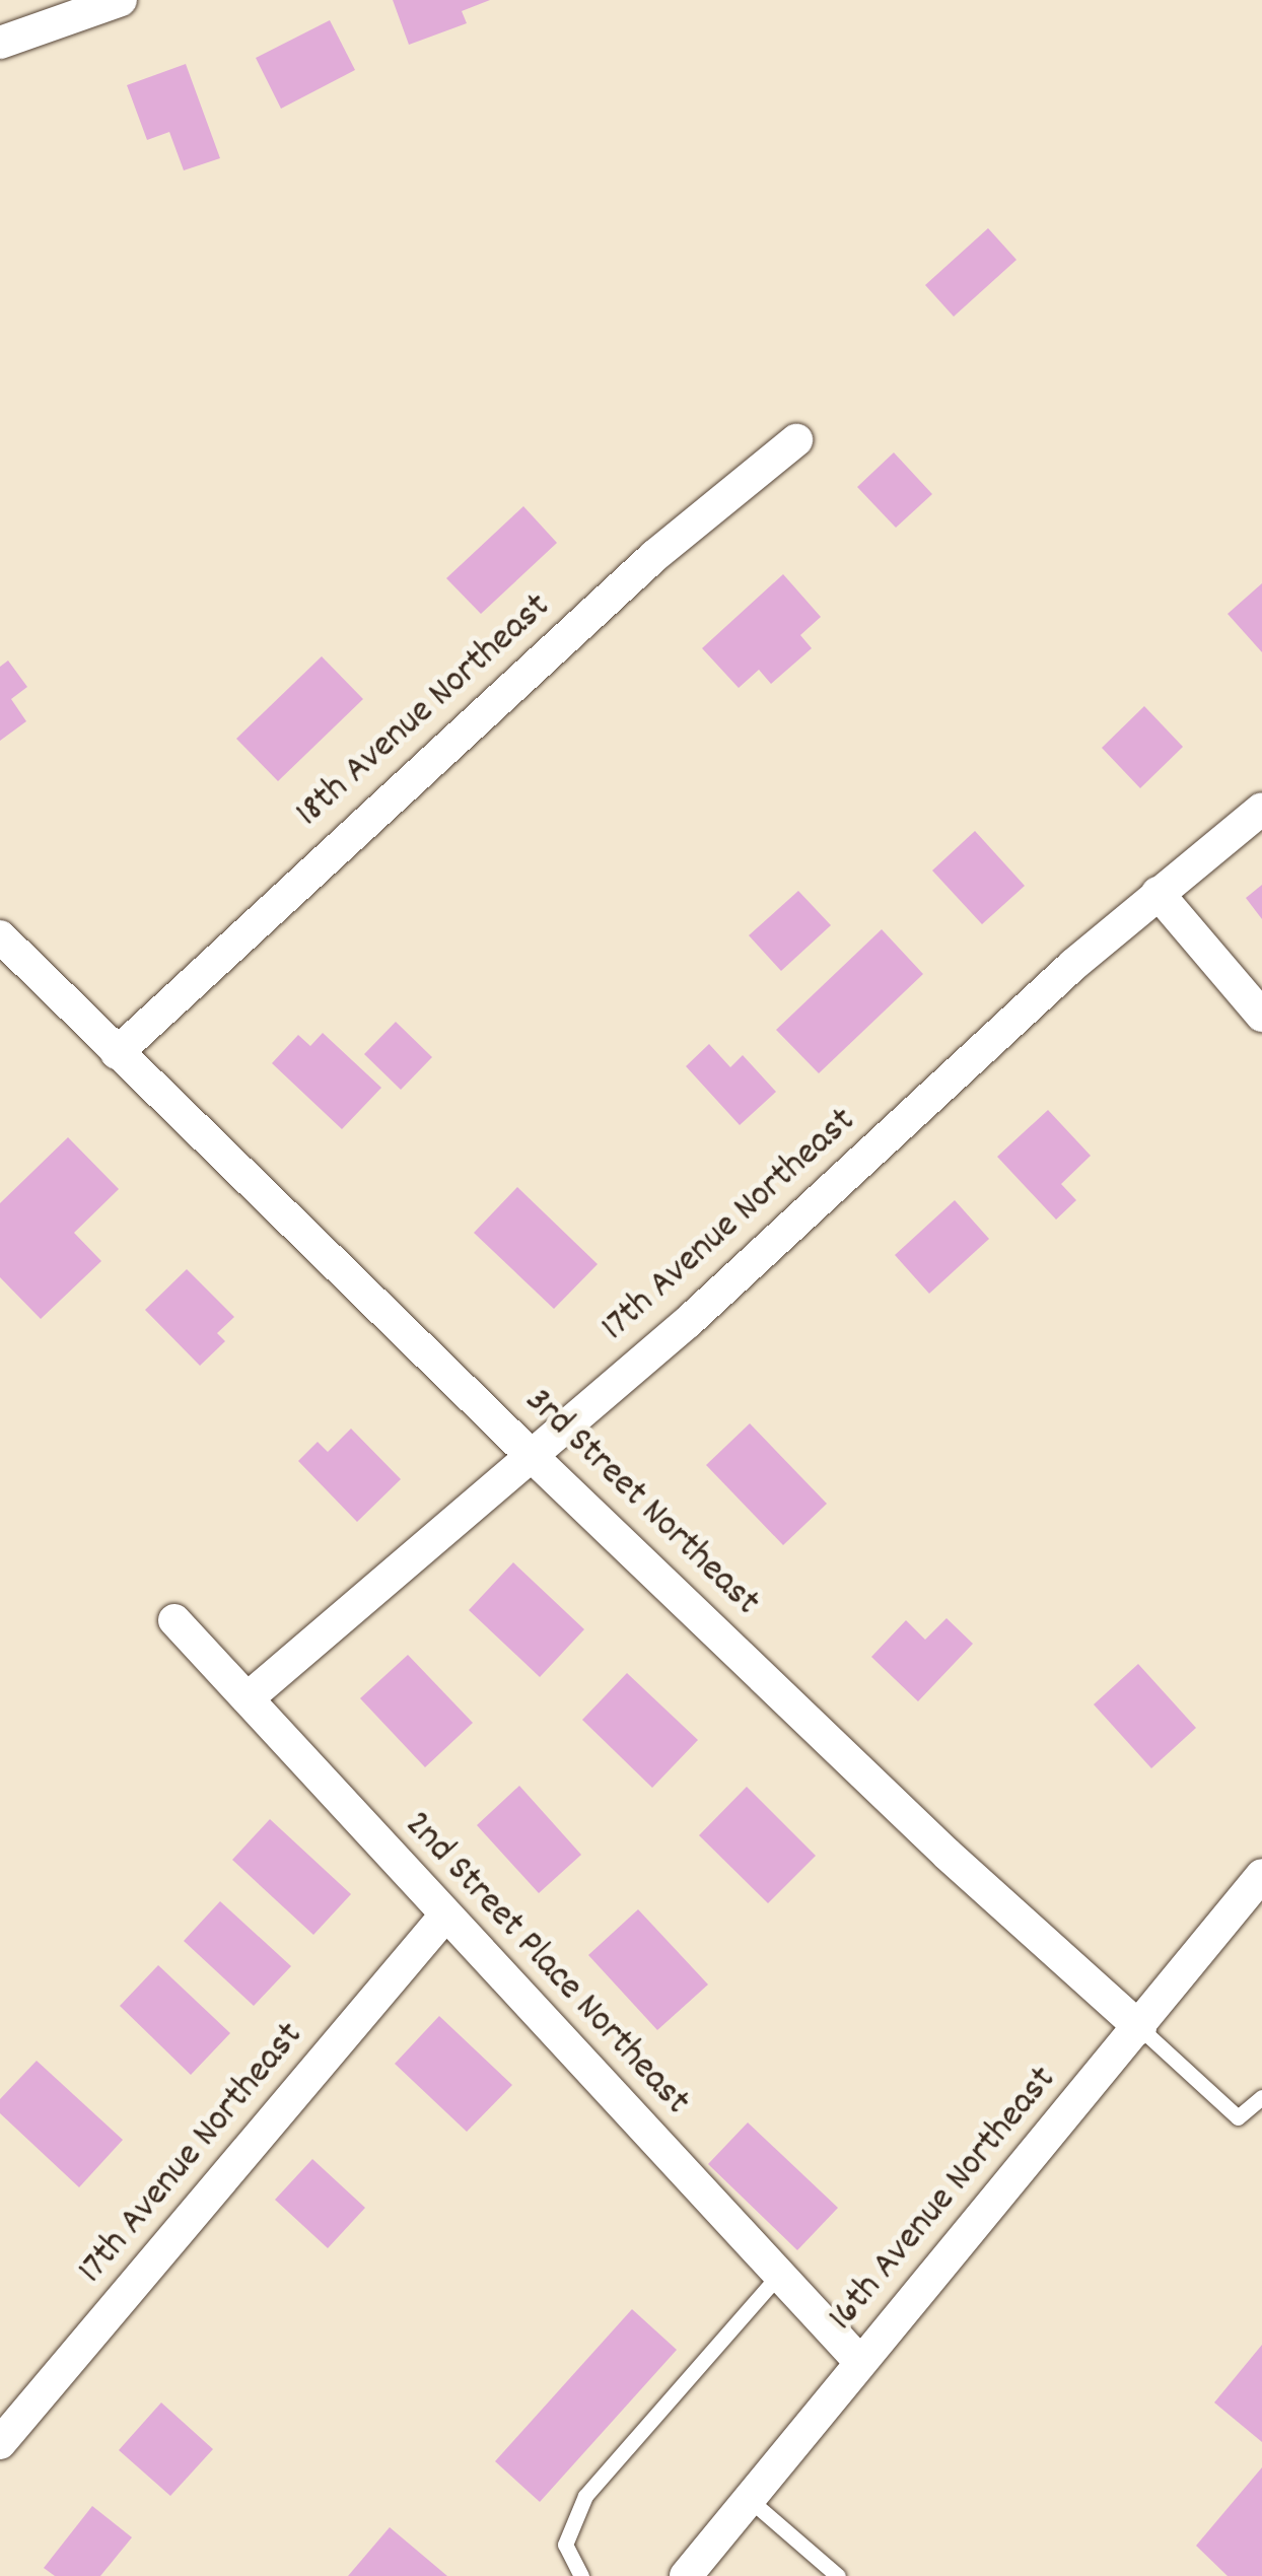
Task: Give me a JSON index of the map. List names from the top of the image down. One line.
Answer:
{"streets":{"street":["18th Avenue Northeast","17th Avenue Northeast","3rd Street Northeast","2nd Street Place Northeast","16th Avenue Northeast"]},"crossings":[["18th Avenue Northeast","3rd Street Northeast"],["17th Avenue Northeast","3rd Street Northeast"],["17th Avenue Northeast","2nd Street Place Northeast"],["3rd Street Northeast","16th Avenue Northeast"],["2nd Street Place Northeast","16th Avenue Northeast"]]}
